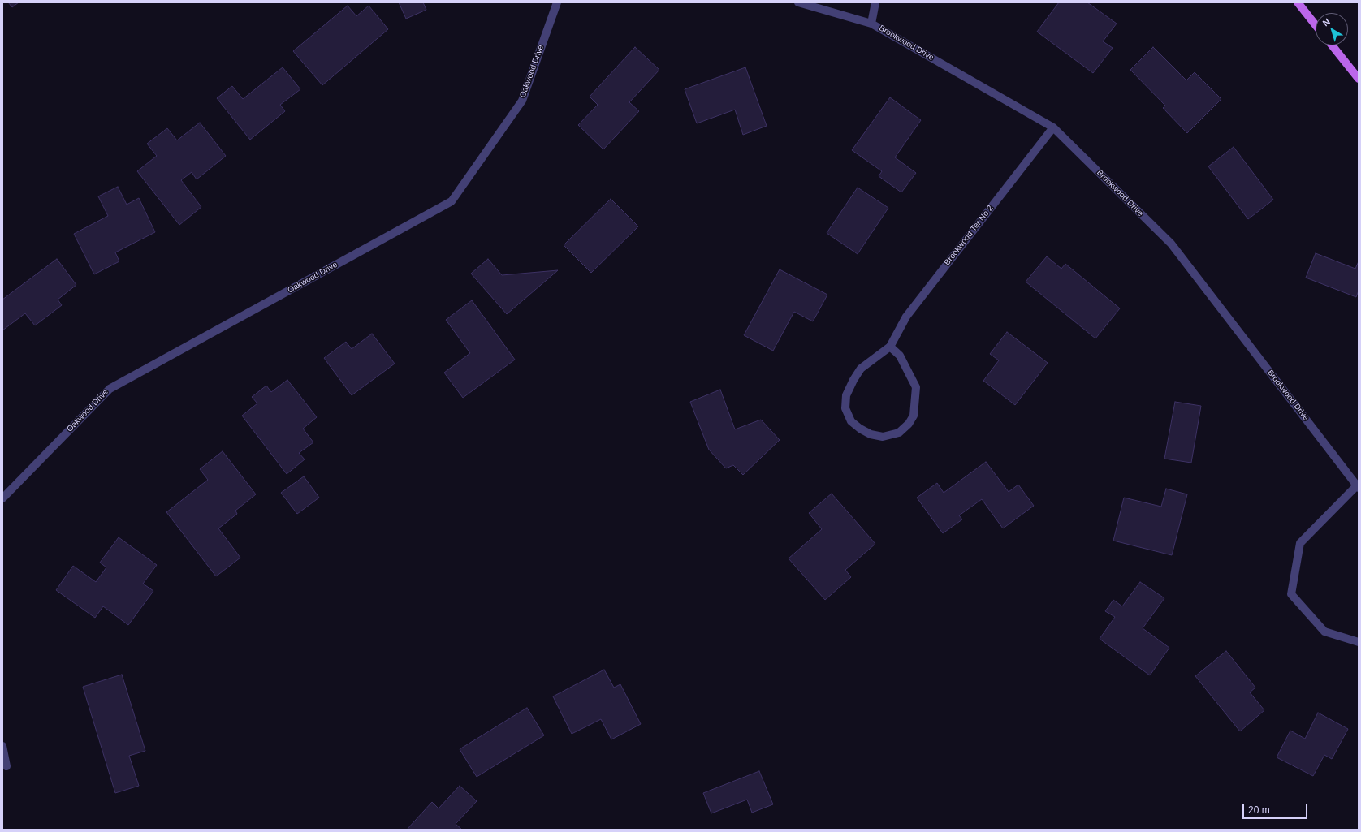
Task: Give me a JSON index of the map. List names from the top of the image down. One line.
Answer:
{"streets":{"street":["Brookwood Drive","Oakwood Drive","Brookwood Ter No 2"]},"crossings":[["Brookwood Drive","Brookwood Ter No 2"]],"scale_bar":"20 m","north":"top left"}
